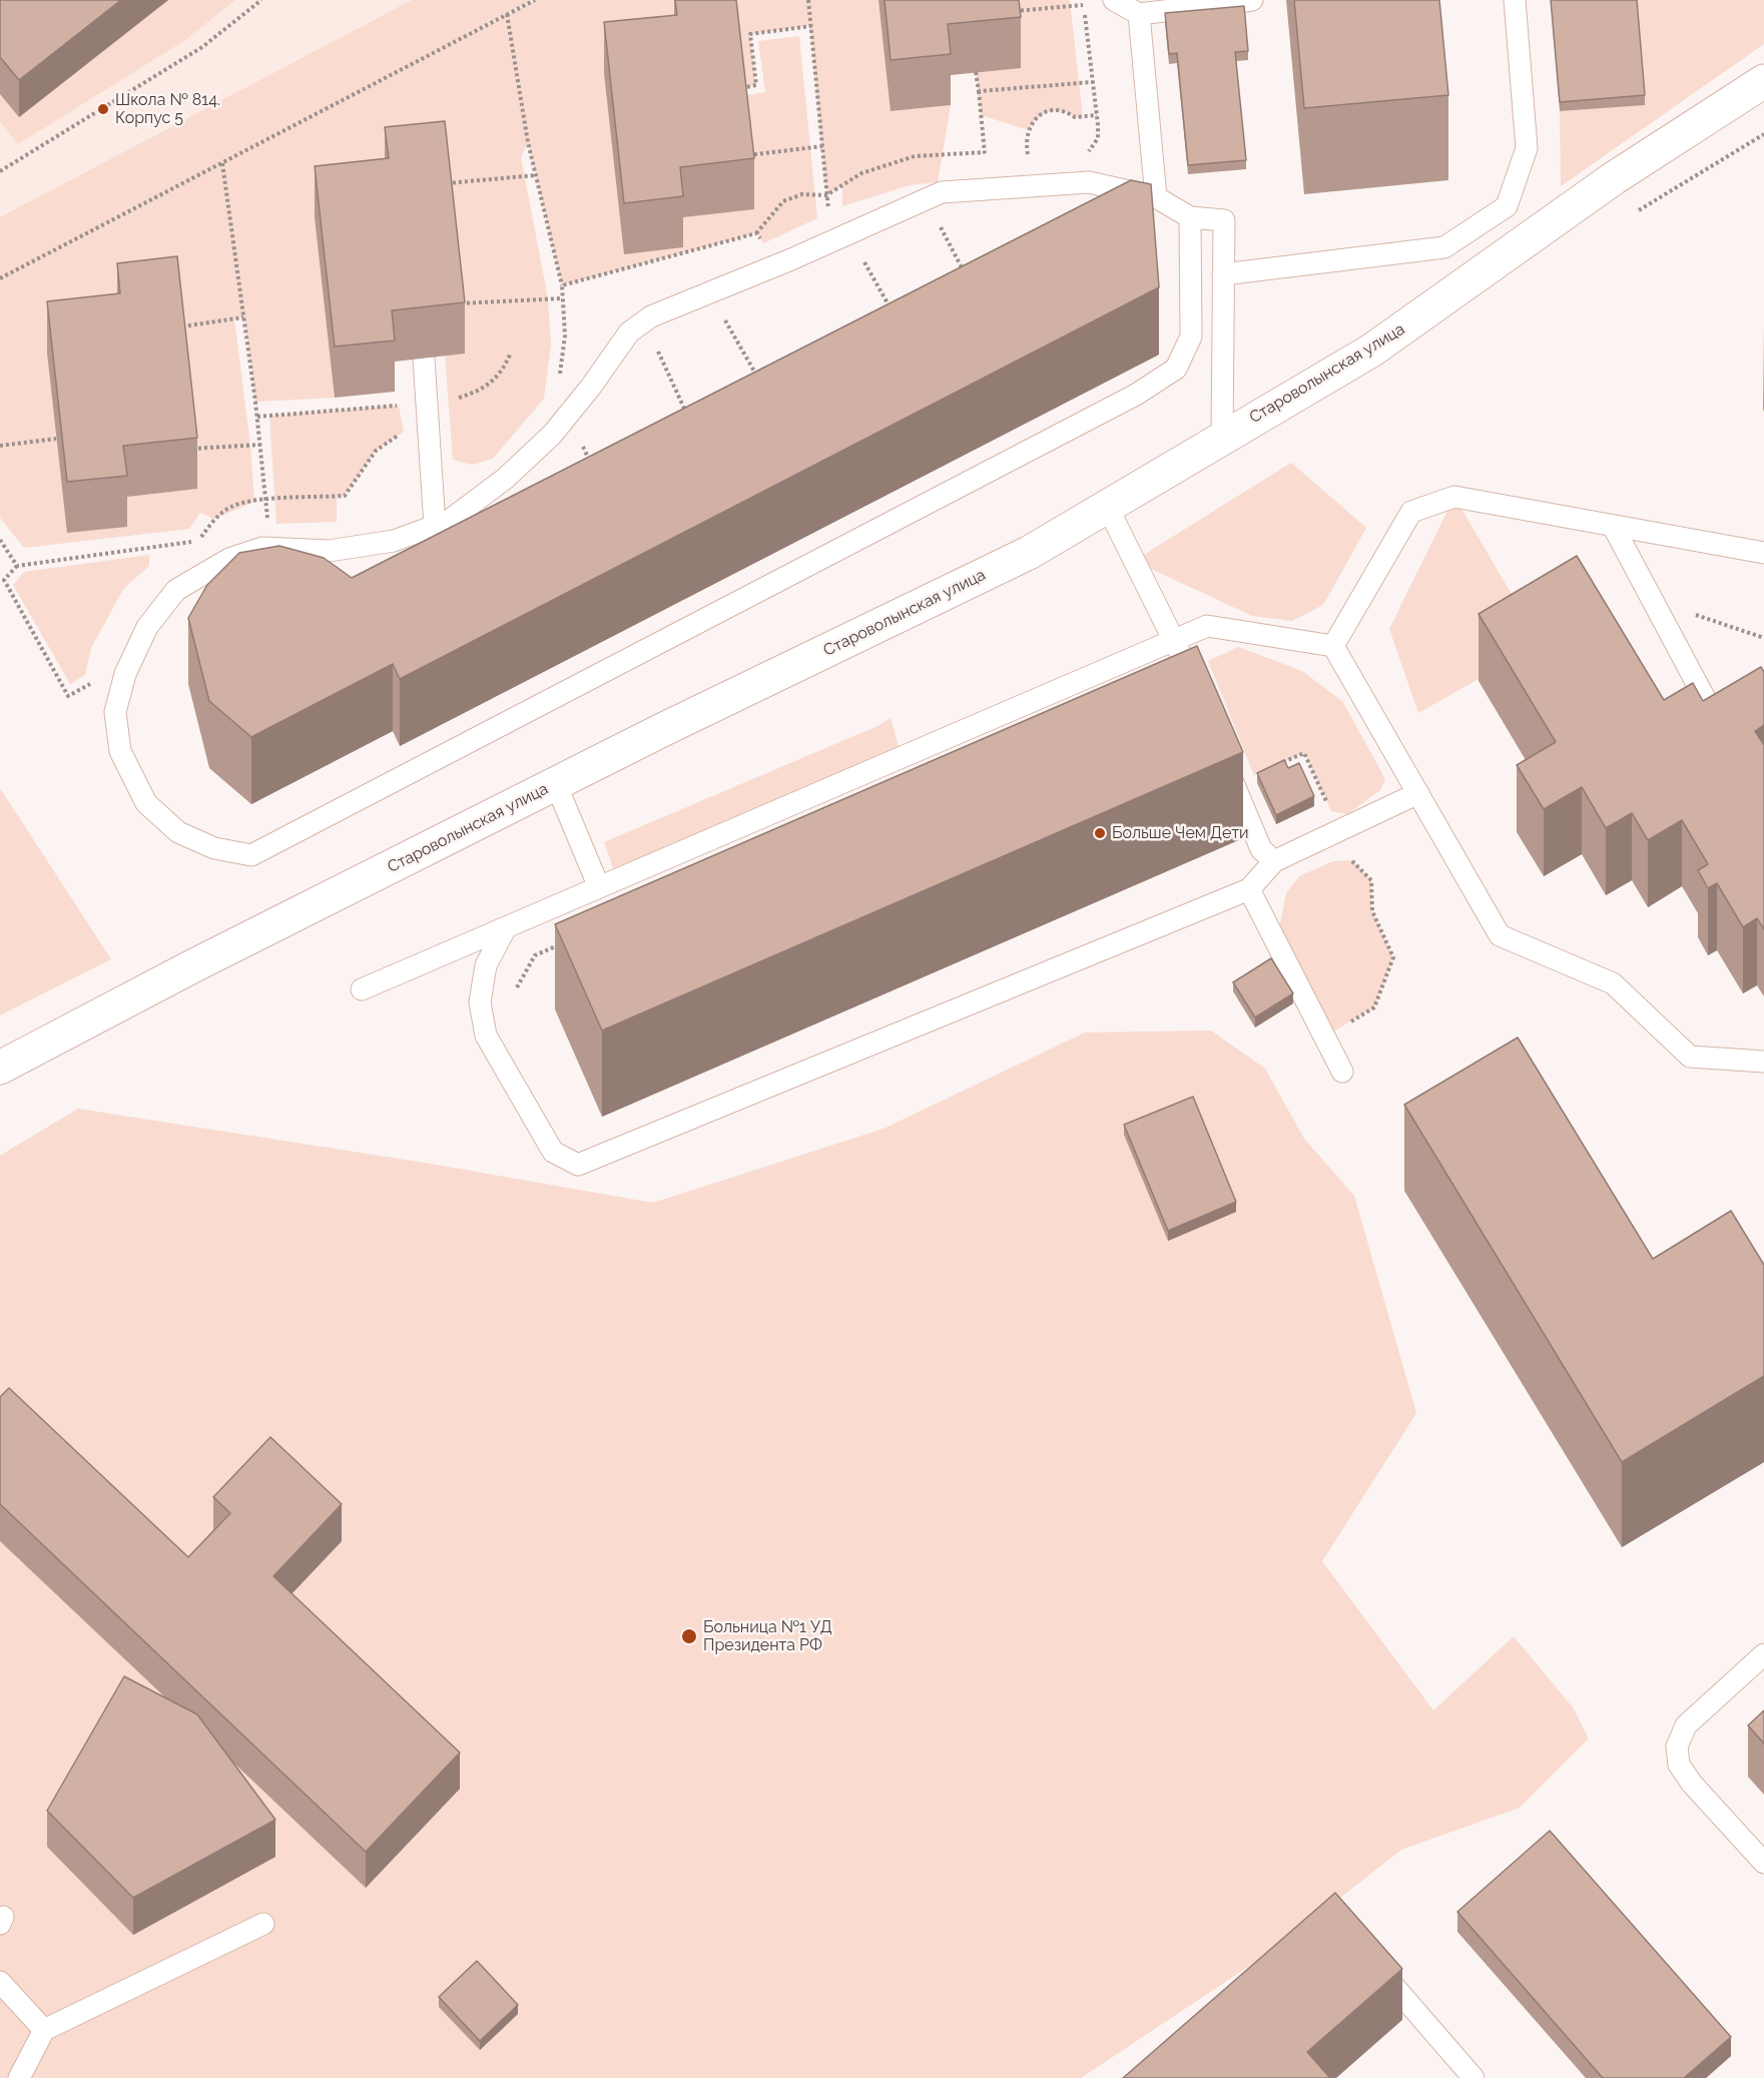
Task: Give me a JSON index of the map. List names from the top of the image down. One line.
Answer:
{"streets":{"street":["Староволынская улица"]},"places":["Школа № 814. Корпус 5","Больше Чем Дети","Больница №1 УД Президента РФ"]}
